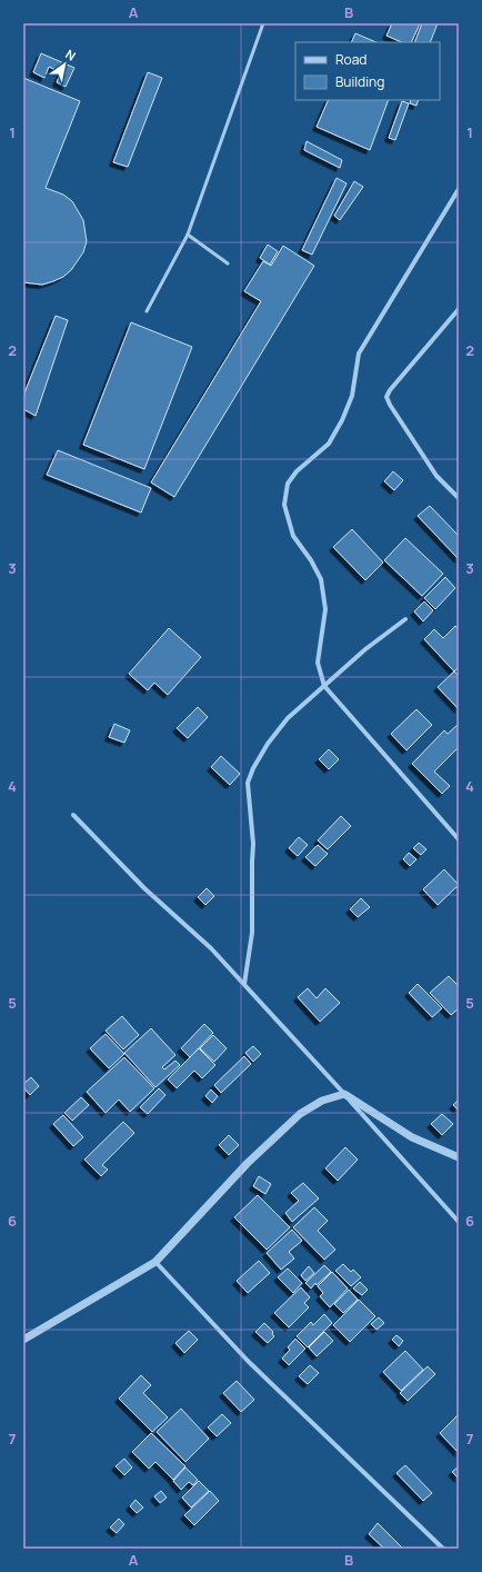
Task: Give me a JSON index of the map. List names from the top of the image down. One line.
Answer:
{"legend":["Road","Building"],"north":"top right","grid":{"columns":["A","B"],"rows":["1","2","3","4","5","6","7"]}}
